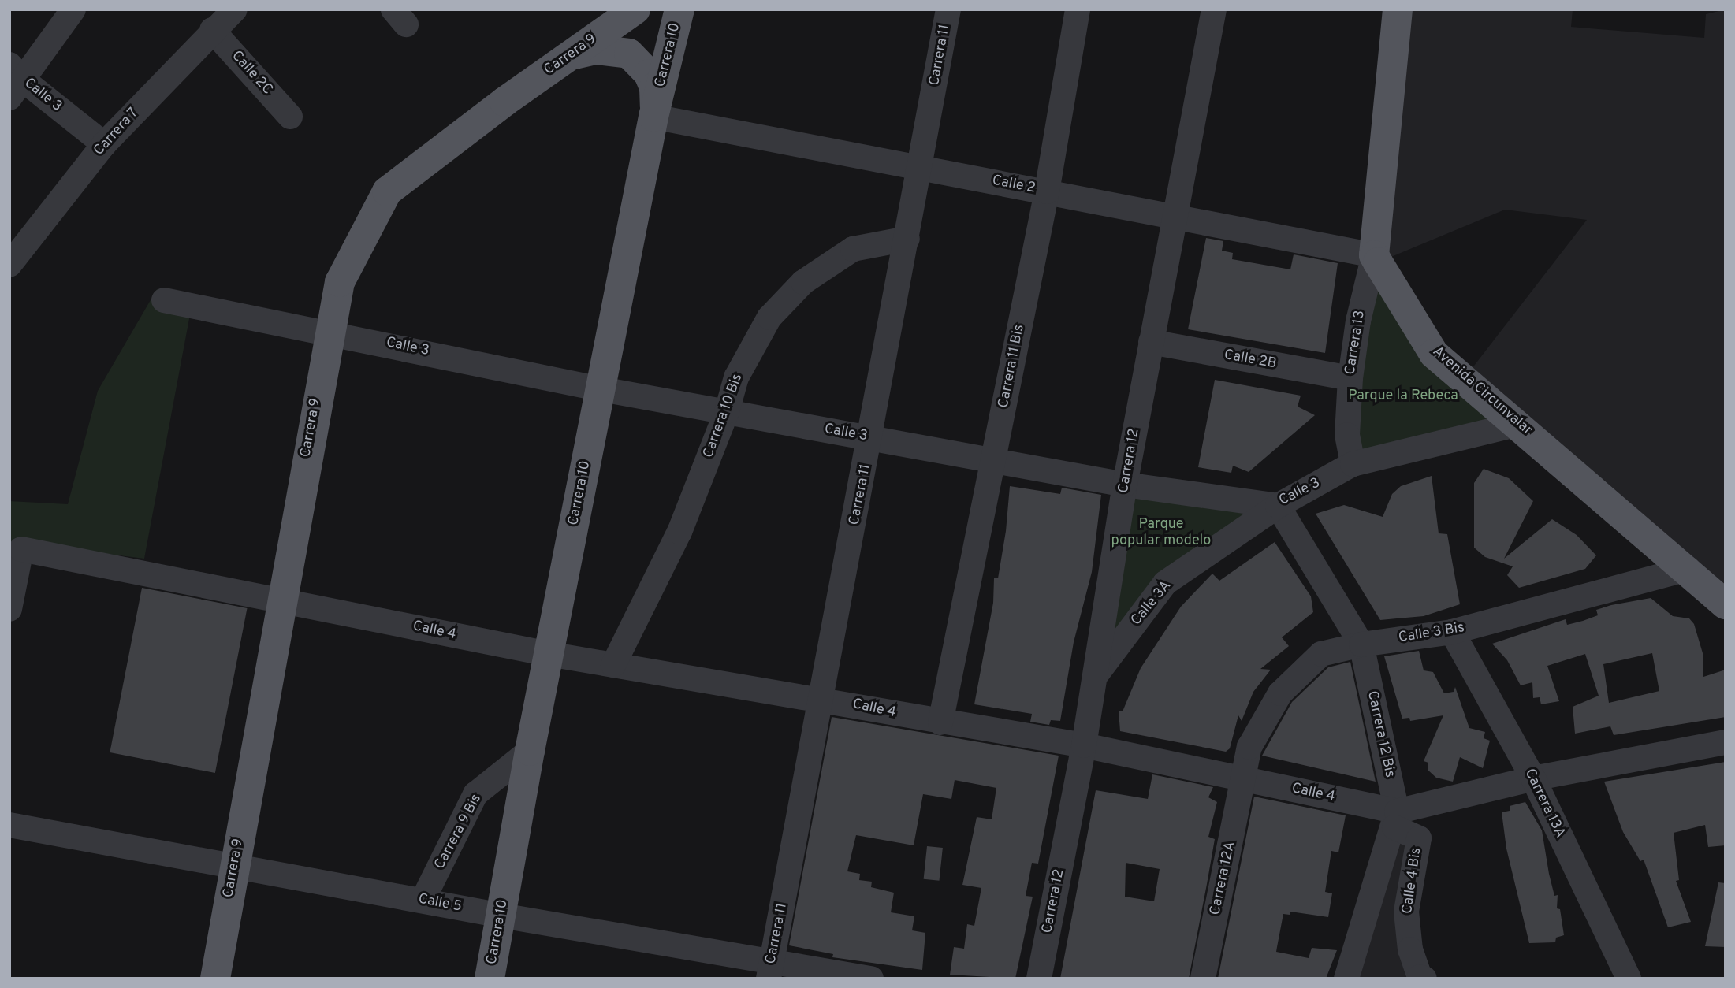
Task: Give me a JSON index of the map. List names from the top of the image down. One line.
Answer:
{"streets":{"main road":["Carrera 9","Carrera 10","Avenida Circunvalar"],"street":["Carrera 11","Calle 2C","Calle 3","Carrera 7","Calle 2","Carrera 13","Calle 2B","Carrera 11 Bis","Carrera 10 Bis","Carrera 12","Calle 3A","Calle 4","Calle 3 Bis","Carrera 12 Bis","Carrera 13A","Carrera 9 Bis","Carrera 12A","Calle 4 Bis","Calle 5"]},"crossings":[["Carrera 9","Calle 3"],["Carrera 9","Calle 4"],["Carrera 9","Calle 5"],["Carrera 10","Calle 3"],["Carrera 10","Calle 2"],["Carrera 10","Calle 4"],["Carrera 10","Carrera 9 Bis"],["Carrera 10","Calle 5"],["Carrera 11","Calle 3"],["Carrera 11","Calle 2"],["Carrera 11","Carrera 10 Bis"],["Carrera 11","Calle 4"],["Carrera 11","Calle 5"],["Calle 2C","Carrera 7"],["Calle 3","Carrera 7"],["Calle 3","Carrera 13"],["Calle 3","Carrera 11 Bis"],["Calle 3","Avenida Circunvalar"],["Calle 3","Carrera 10 Bis"],["Calle 3","Carrera 12"],["Calle 3","Calle 3A"],["Calle 3","Carrera 12 Bis"],["Calle 2","Carrera 13"],["Calle 2","Carrera 11 Bis"],["Calle 2","Avenida Circunvalar"],["Calle 2","Carrera 12"],["Carrera 13","Calle 2B"],["Carrera 13","Avenida Circunvalar"],["Calle 2B","Carrera 12"],["Carrera 11 Bis","Calle 4"],["Avenida Circunvalar","Calle 3 Bis"],["Carrera 10 Bis","Calle 4"],["Carrera 12","Calle 3A"],["Carrera 12","Calle 4"],["Calle 3A","Carrera 12 Bis"],["Calle 4","Calle 3 Bis"],["Calle 4","Carrera 12 Bis"],["Calle 4","Carrera 13A"],["Calle 4","Carrera 12A"],["Calle 4","Calle 4 Bis"],["Calle 3 Bis","Carrera 12 Bis"],["Calle 3 Bis","Carrera 13A"],["Calle 3 Bis","Carrera 12A"],["Carrera 12 Bis","Calle 4 Bis"],["Carrera 9 Bis","Calle 5"]],"parks":["Parque la Rebeca","Parque popular modelo"]}
